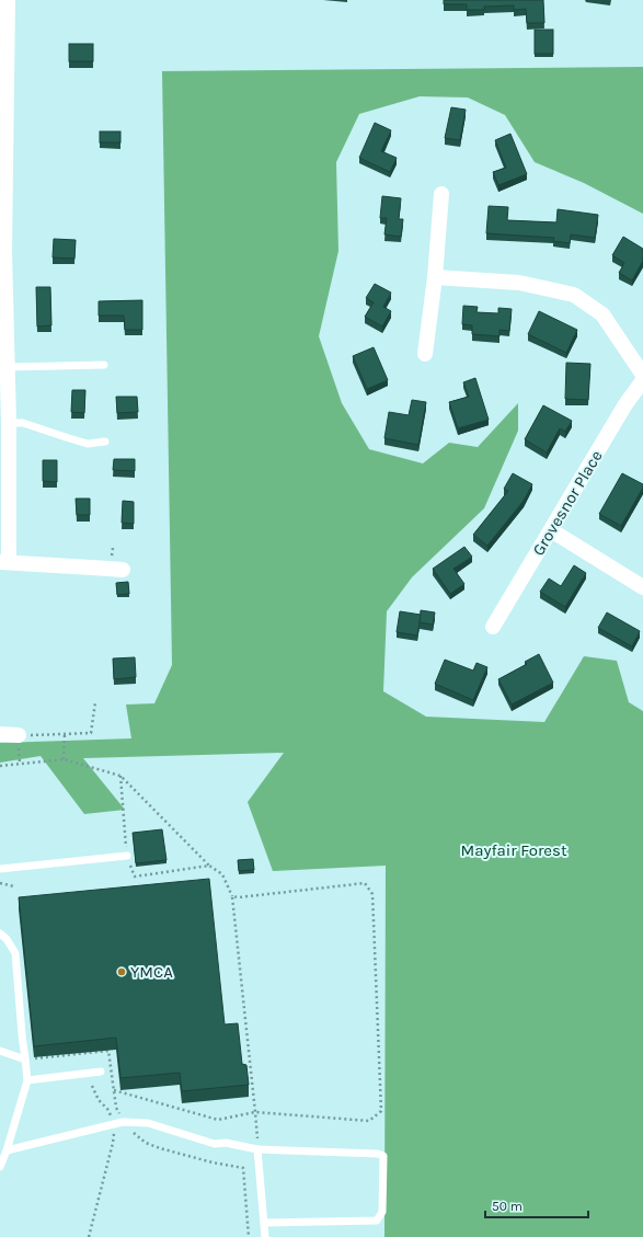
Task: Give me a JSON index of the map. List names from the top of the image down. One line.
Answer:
{"streets":{"street":["Grovesnor Place"]},"parks":["Mayfair Forest"],"places":["YMCA"],"scale_bar":"50 m"}
